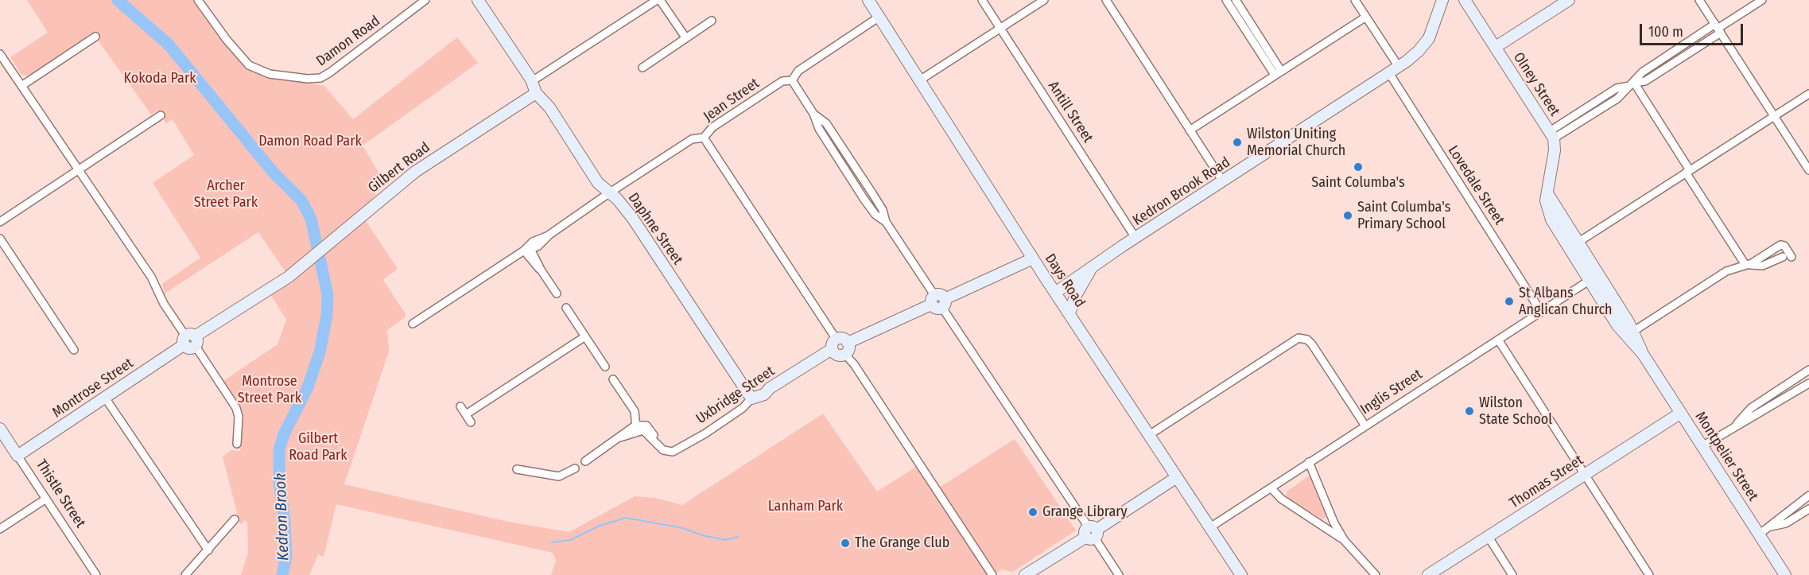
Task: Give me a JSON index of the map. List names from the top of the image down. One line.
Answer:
{"streets":{"street":["Damon Road","Olney Street","Jean Street","Antill Street","Gilbert Road","Lovedale Street","Kedron Brook Road","Daphne Street","Days Road","Montrose Street","Inglis Street","Uxbridge Street","Montpelier Street","Thomas Street","Thistle Street"]},"crossings":[["Olney Street","Montpelier Street"],["Jean Street","Daphne Street"],["Jean Street","Days Road"],["Antill Street","Kedron Brook Road"],["Gilbert Road","Daphne Street"],["Gilbert Road","Montrose Street"],["Lovedale Street","Kedron Brook Road"],["Lovedale Street","Inglis Street"],["Kedron Brook Road","Days Road"],["Daphne Street","Uxbridge Street"],["Days Road","Inglis Street"],["Montrose Street","Thistle Street"],["Inglis Street","Montpelier Street"],["Montpelier Street","Thomas Street"]],"water":["Kedron Brook"],"parks":["Kokoda Park","Damon Road Park","Archer Street Park","Montrose Street Park","Gilbert Road Park","Lanham Park"],"places":["Wilston Uniting Memorial Church","Saint Columba's","Saint Columba's Primary School","St Albans Anglican Church","Wilston State School","Grange Library","The Grange Club"],"scale_bar":"100 m"}
